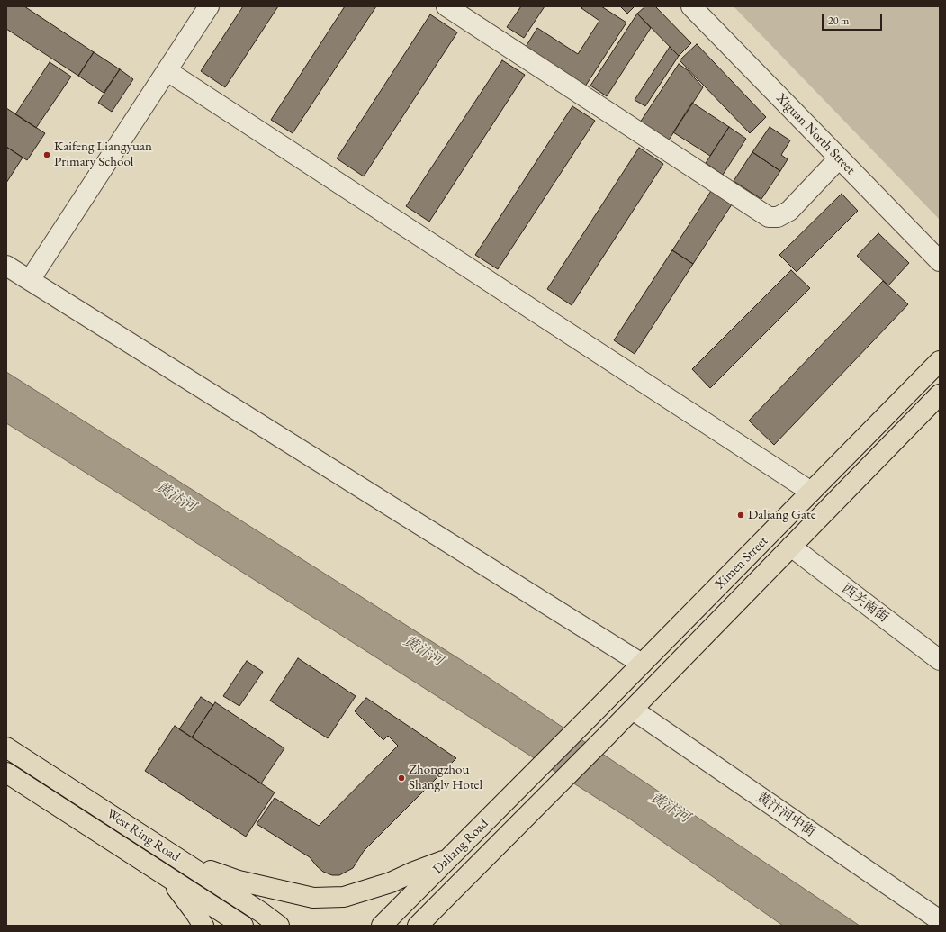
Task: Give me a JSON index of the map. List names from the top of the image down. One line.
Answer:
{"streets":{"main road":["Ximen Street","West Ring Road","Daliang Road"],"street":["Xiguan North Street","西关南街","黄汴河中街"]},"crossings":[["Ximen Street","西关南街"],["Ximen Street","黄汴河中街"],["Ximen Street","Daliang Road"]],"water":["黄汴河"],"places":["Kaifeng Liangyuan Primary School","Daliang Gate","Zhongzhou Shanglv Hotel"],"scale_bar":"20 m"}
